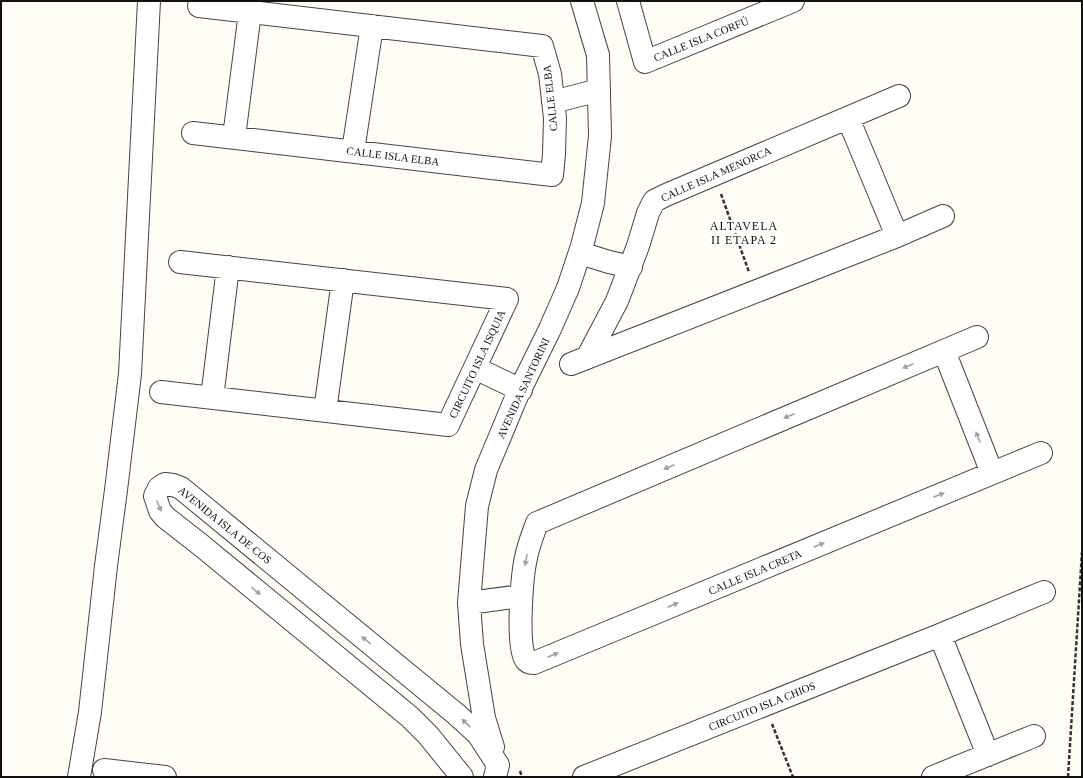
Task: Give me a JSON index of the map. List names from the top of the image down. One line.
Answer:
{"streets":{"street":["CALLE ISLA CORFÚ","CALLE ELBA","CALLE ISLA ELBA","CALLE ISLA MENORCA","CIRCUITO ISLA ISQUIA","AVENIDA SANTORINI","AVENIDA ISLA DE COS","CALLE ISLA CRETA","CIRCUITO ISLA CHIOS"]},"crossings":[["CALLE ELBA","CALLE ISLA ELBA"],["AVENIDA SANTORINI","AVENIDA ISLA DE COS"]],"districts":["ALTAVELA II ETAPA 2"]}
